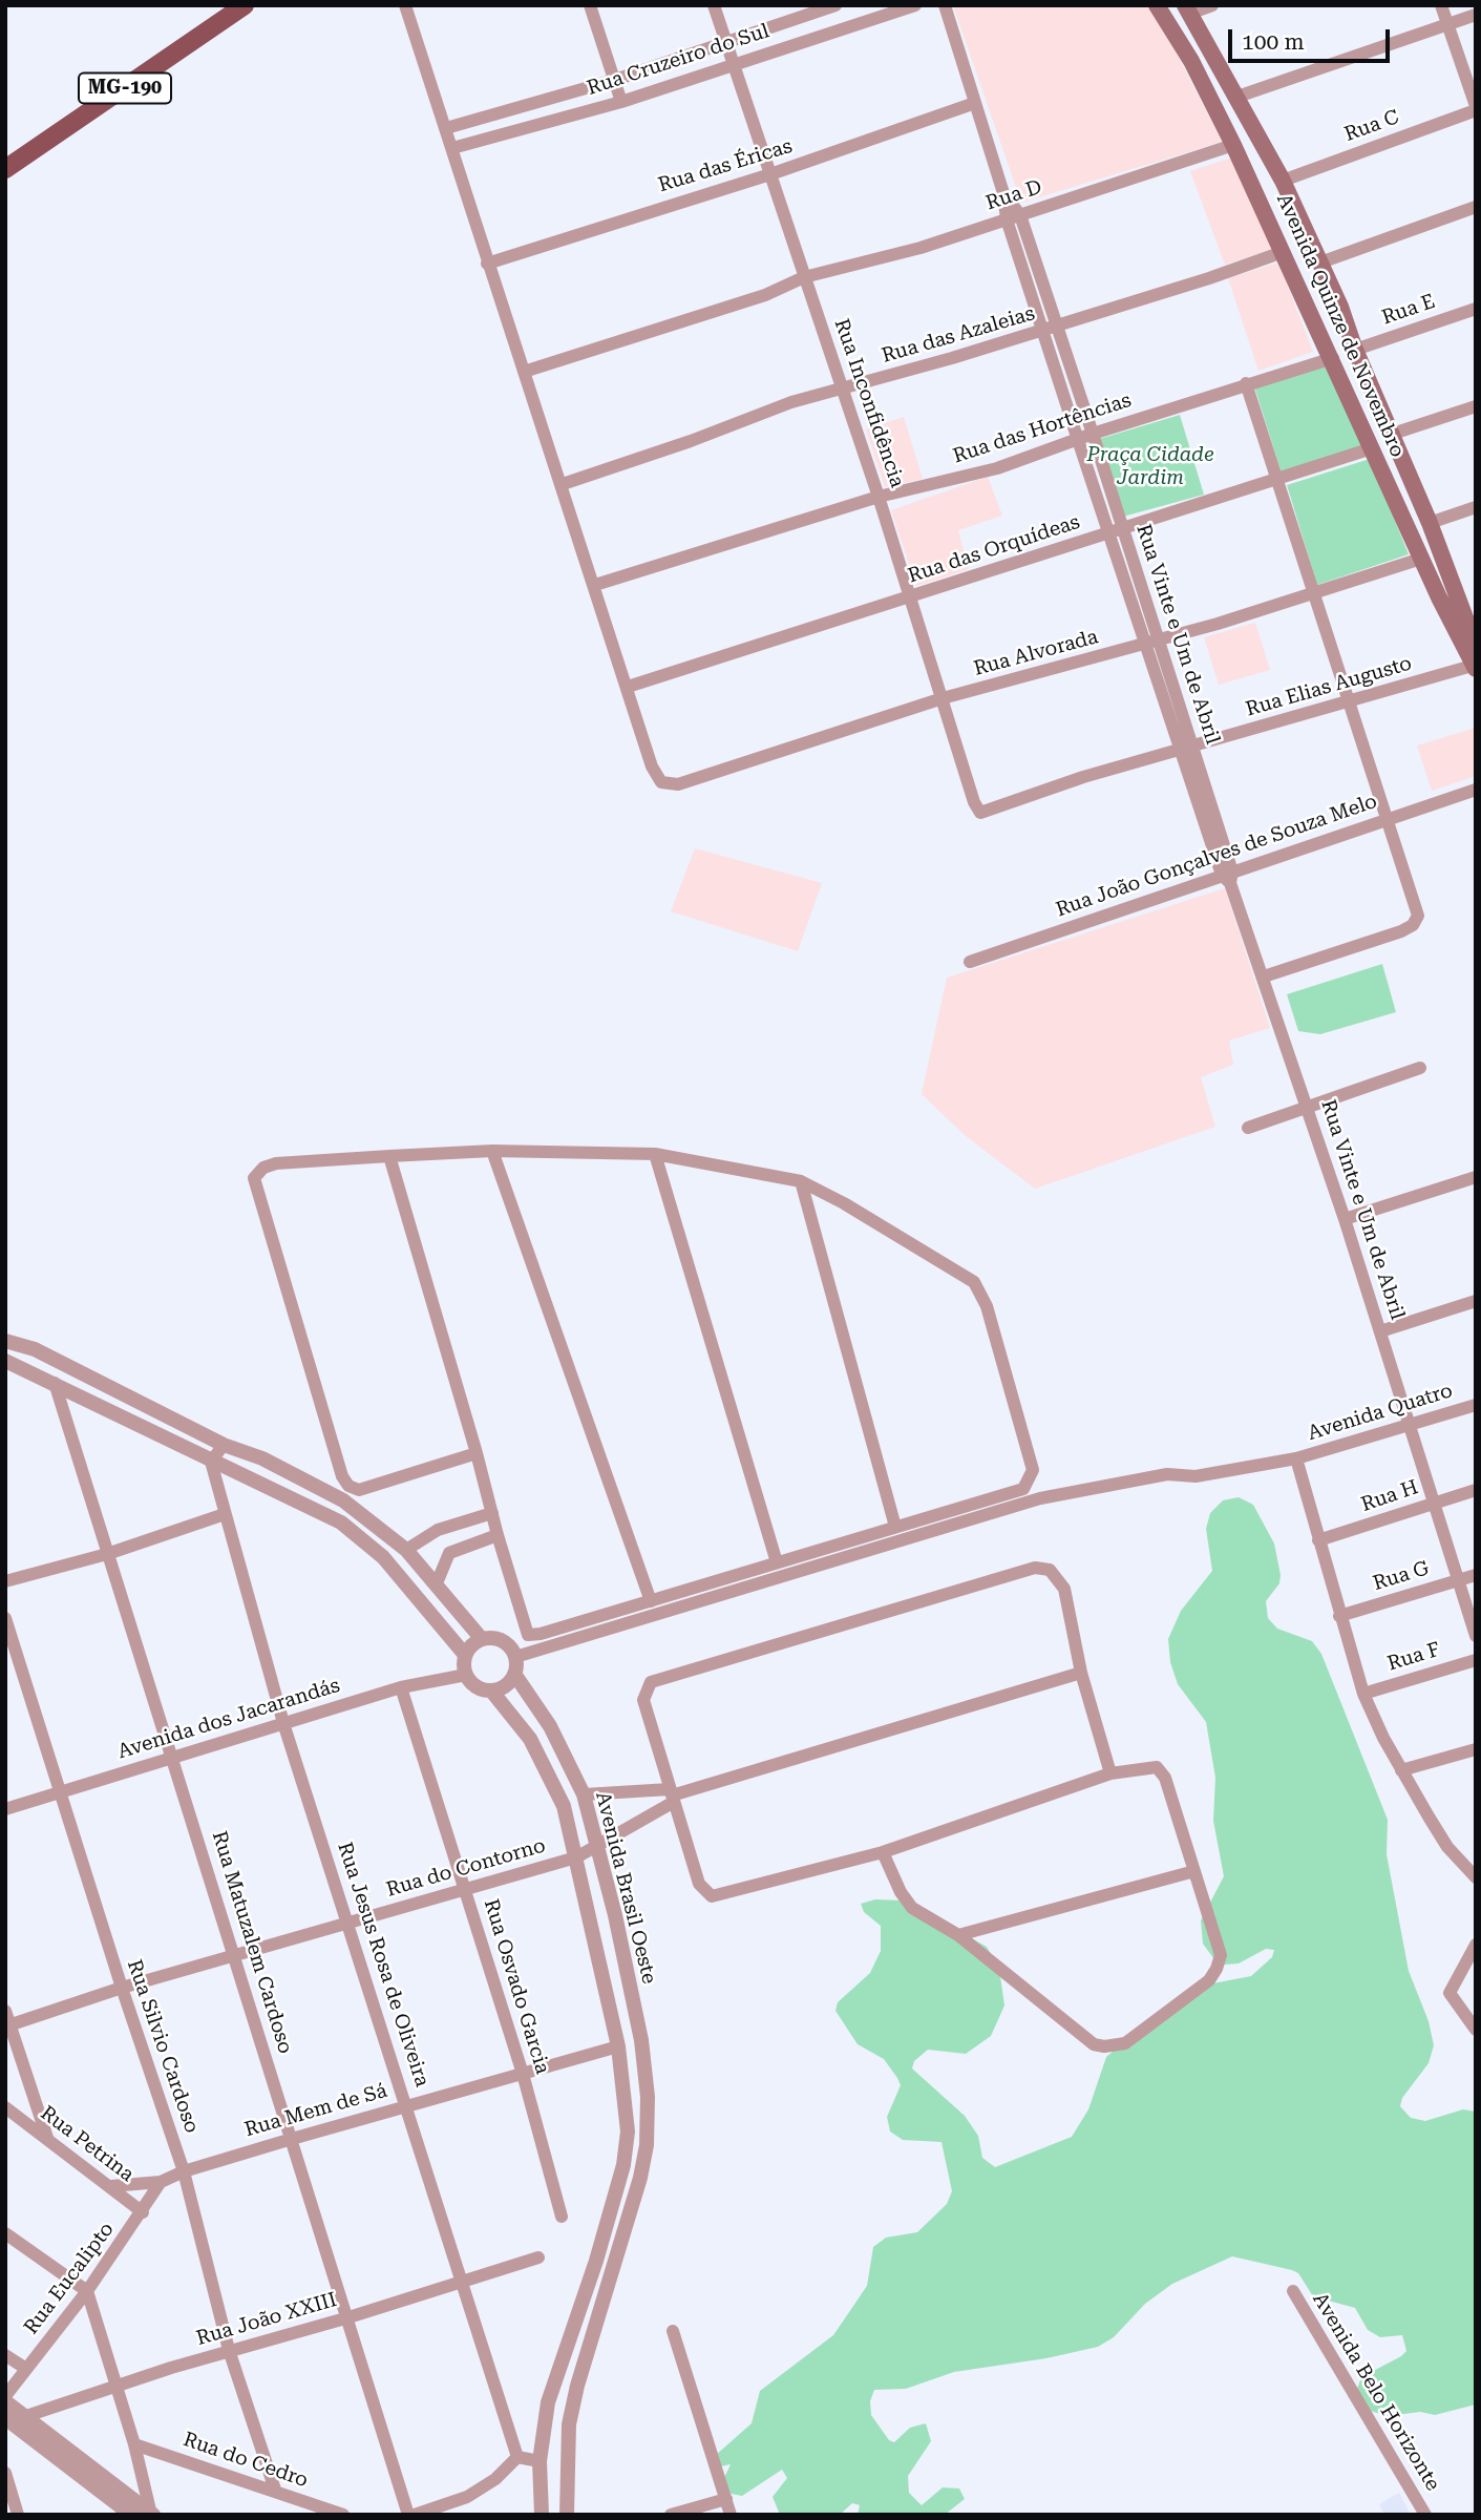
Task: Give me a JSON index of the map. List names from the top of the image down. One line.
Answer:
{"streets":{"main road":["MG-190","Avenida Quinze de Novembro"],"street":["Rua Cruzeiro do Sul","Rua C","Rua das Éricas","Rua D","Rua E","Rua das Azaleias","Rua Inconfidência","Rua das Hortências","Rua das Orquídeas","Rua Vinte e Um de Abril","Rua Alvorada","Rua Elias Augusto","Rua João Gonçalves de Souza Melo","Avenida Quatro","Rua H","Rua G","Rua F","Avenida dos Jacarandás","Rua do Contorno","Avenida Brasil Oeste","Rua Matuzalem Cardoso","Rua Jesus Rosa de Oliveira","Rua Osvado Garcia","Rua Silvio Cardoso","Rua Mem de Sá","Rua Petrina","Rua Eucalipto","Rua João XXIII","Avenida Belo Horizonte","Rua do Cedro"]},"crossings":[["Rua Cruzeiro do Sul","Rua Inconfidência"],["Rua C","Avenida Quinze de Novembro"],["Rua das Éricas","Rua Inconfidência"],["Rua das Éricas","Rua Vinte e Um de Abril"],["Rua D","Avenida Quinze de Novembro"],["Rua D","Rua Inconfidência"],["Rua D","Rua Vinte e Um de Abril"],["Rua E","Avenida Quinze de Novembro"],["Avenida Quinze de Novembro","Rua das Azaleias"],["Avenida Quinze de Novembro","Rua das Hortências"],["Avenida Quinze de Novembro","Rua das Orquídeas"],["Avenida Quinze de Novembro","Rua Alvorada"],["Avenida Quinze de Novembro","Rua Elias Augusto"],["Rua das Azaleias","Rua Inconfidência"],["Rua das Azaleias","Rua Vinte e Um de Abril"],["Rua Inconfidência","Rua das Hortências"],["Rua Inconfidência","Rua das Orquídeas"],["Rua Inconfidência","Rua Alvorada"],["Rua Inconfidência","Rua Elias Augusto"],["Rua das Hortências","Rua Vinte e Um de Abril"],["Rua das Orquídeas","Rua Vinte e Um de Abril"],["Rua das Orquídeas","Rua Alvorada"],["Rua Vinte e Um de Abril","Rua Alvorada"],["Rua Vinte e Um de Abril","Rua Elias Augusto"],["Rua Vinte e Um de Abril","Rua João Gonçalves de Souza Melo"],["Rua Vinte e Um de Abril","Avenida Quatro"],["Rua Vinte e Um de Abril","Rua H"],["Rua Vinte e Um de Abril","Rua G"],["Avenida Quatro","Avenida dos Jacarandás"],["Avenida Quatro","Avenida Brasil Oeste"],["Avenida dos Jacarandás","Avenida Brasil Oeste"],["Avenida dos Jacarandás","Rua Matuzalem Cardoso"],["Avenida dos Jacarandás","Rua Jesus Rosa de Oliveira"],["Avenida dos Jacarandás","Rua Osvado Garcia"],["Avenida dos Jacarandás","Rua Silvio Cardoso"],["Rua do Contorno","Avenida Brasil Oeste"],["Rua do Contorno","Rua Matuzalem Cardoso"],["Rua do Contorno","Rua Jesus Rosa de Oliveira"],["Rua do Contorno","Rua Osvado Garcia"],["Rua do Contorno","Rua Silvio Cardoso"],["Avenida Brasil Oeste","Rua Mem de Sá"],["Rua Matuzalem Cardoso","Rua Mem de Sá"],["Rua Matuzalem Cardoso","Rua João XXIII"],["Rua Jesus Rosa de Oliveira","Rua Mem de Sá"],["Rua Jesus Rosa de Oliveira","Rua João XXIII"],["Rua Osvado Garcia","Rua Mem de Sá"],["Rua Silvio Cardoso","Rua Mem de Sá"],["Rua Silvio Cardoso","Rua João XXIII"],["Rua Silvio Cardoso","Rua do Cedro"],["Rua Mem de Sá","Rua Petrina"],["Rua Mem de Sá","Rua Eucalipto"],["Rua Petrina","Rua Eucalipto"]],"parks":["Praça Cidade Jardim"],"scale_bar":"100 m"}
